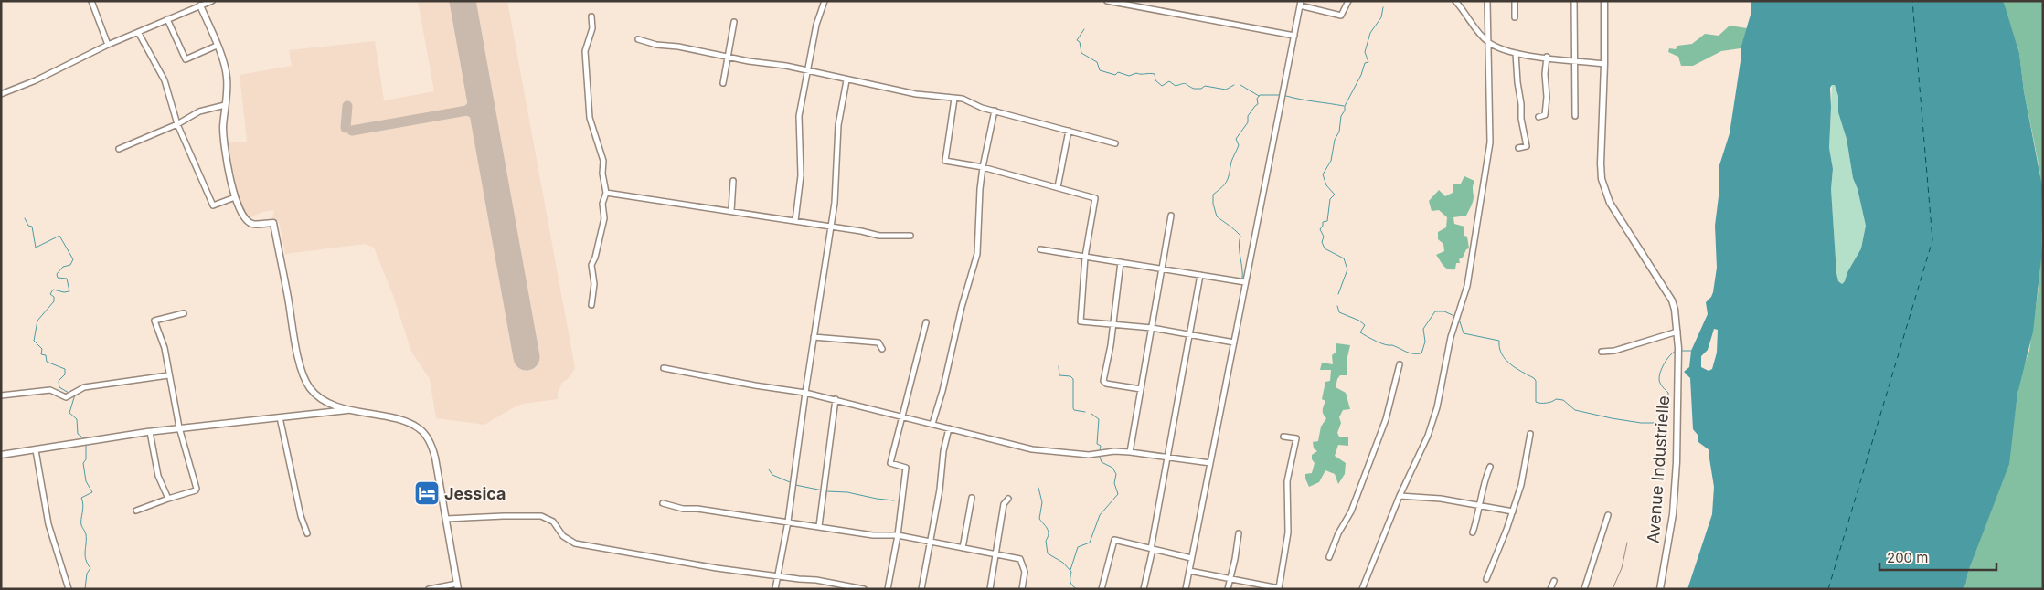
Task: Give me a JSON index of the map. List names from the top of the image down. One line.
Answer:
{"streets":{"street":["Avenue Industrielle"]},"places":{"hotel":["Jessica"]},"scale_bar":"200 m"}
